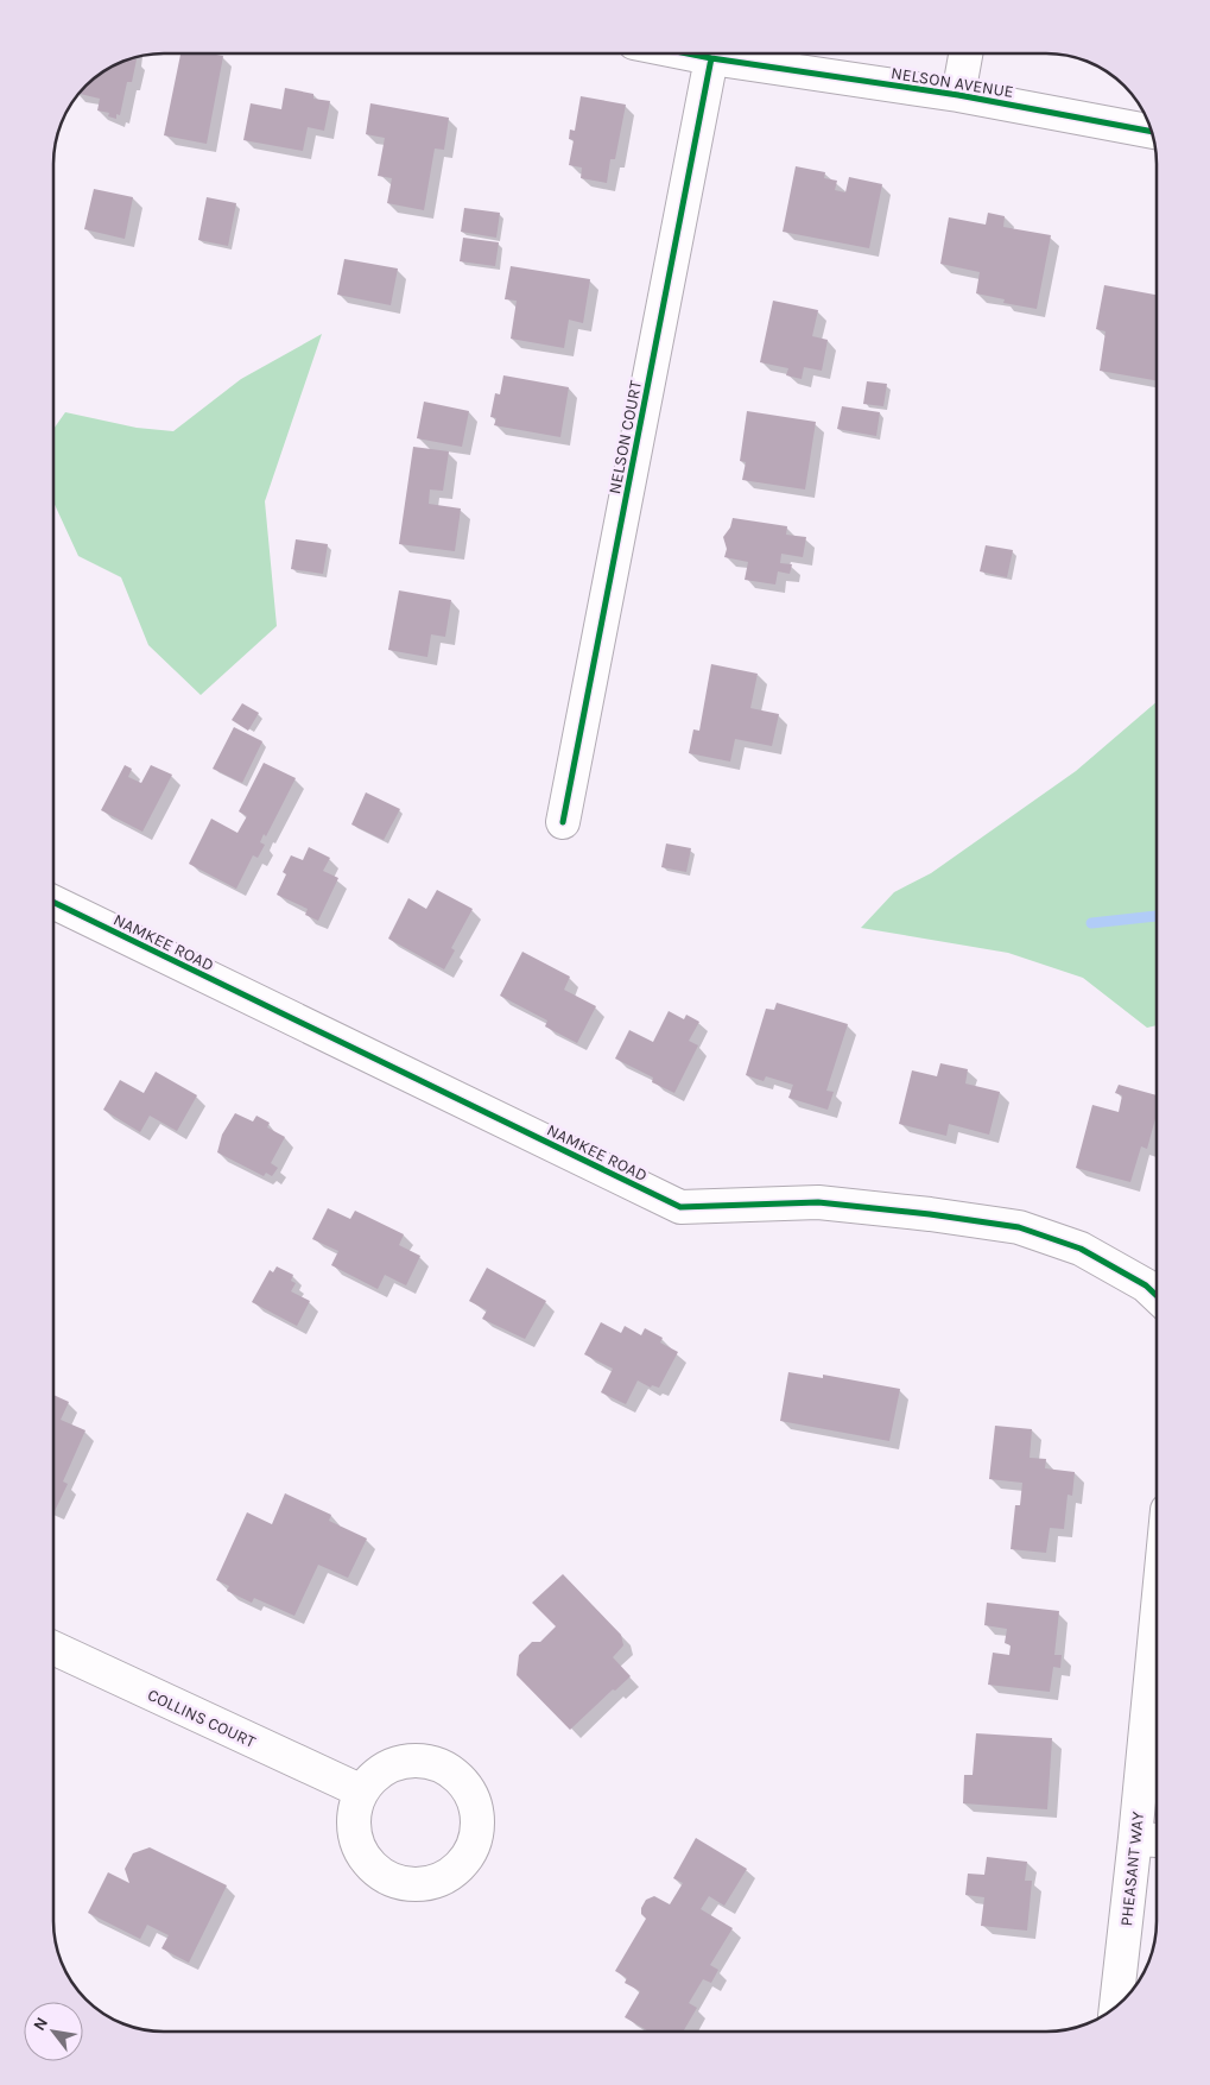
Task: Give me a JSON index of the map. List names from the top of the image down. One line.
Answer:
{"streets":{"street":["NELSON AVENUE","NELSON COURT","NAMKEE ROAD","COLLINS COURT","PHEASANT WAY"]},"crossings":[["NELSON AVENUE","NELSON COURT"]],"north":"top left"}
